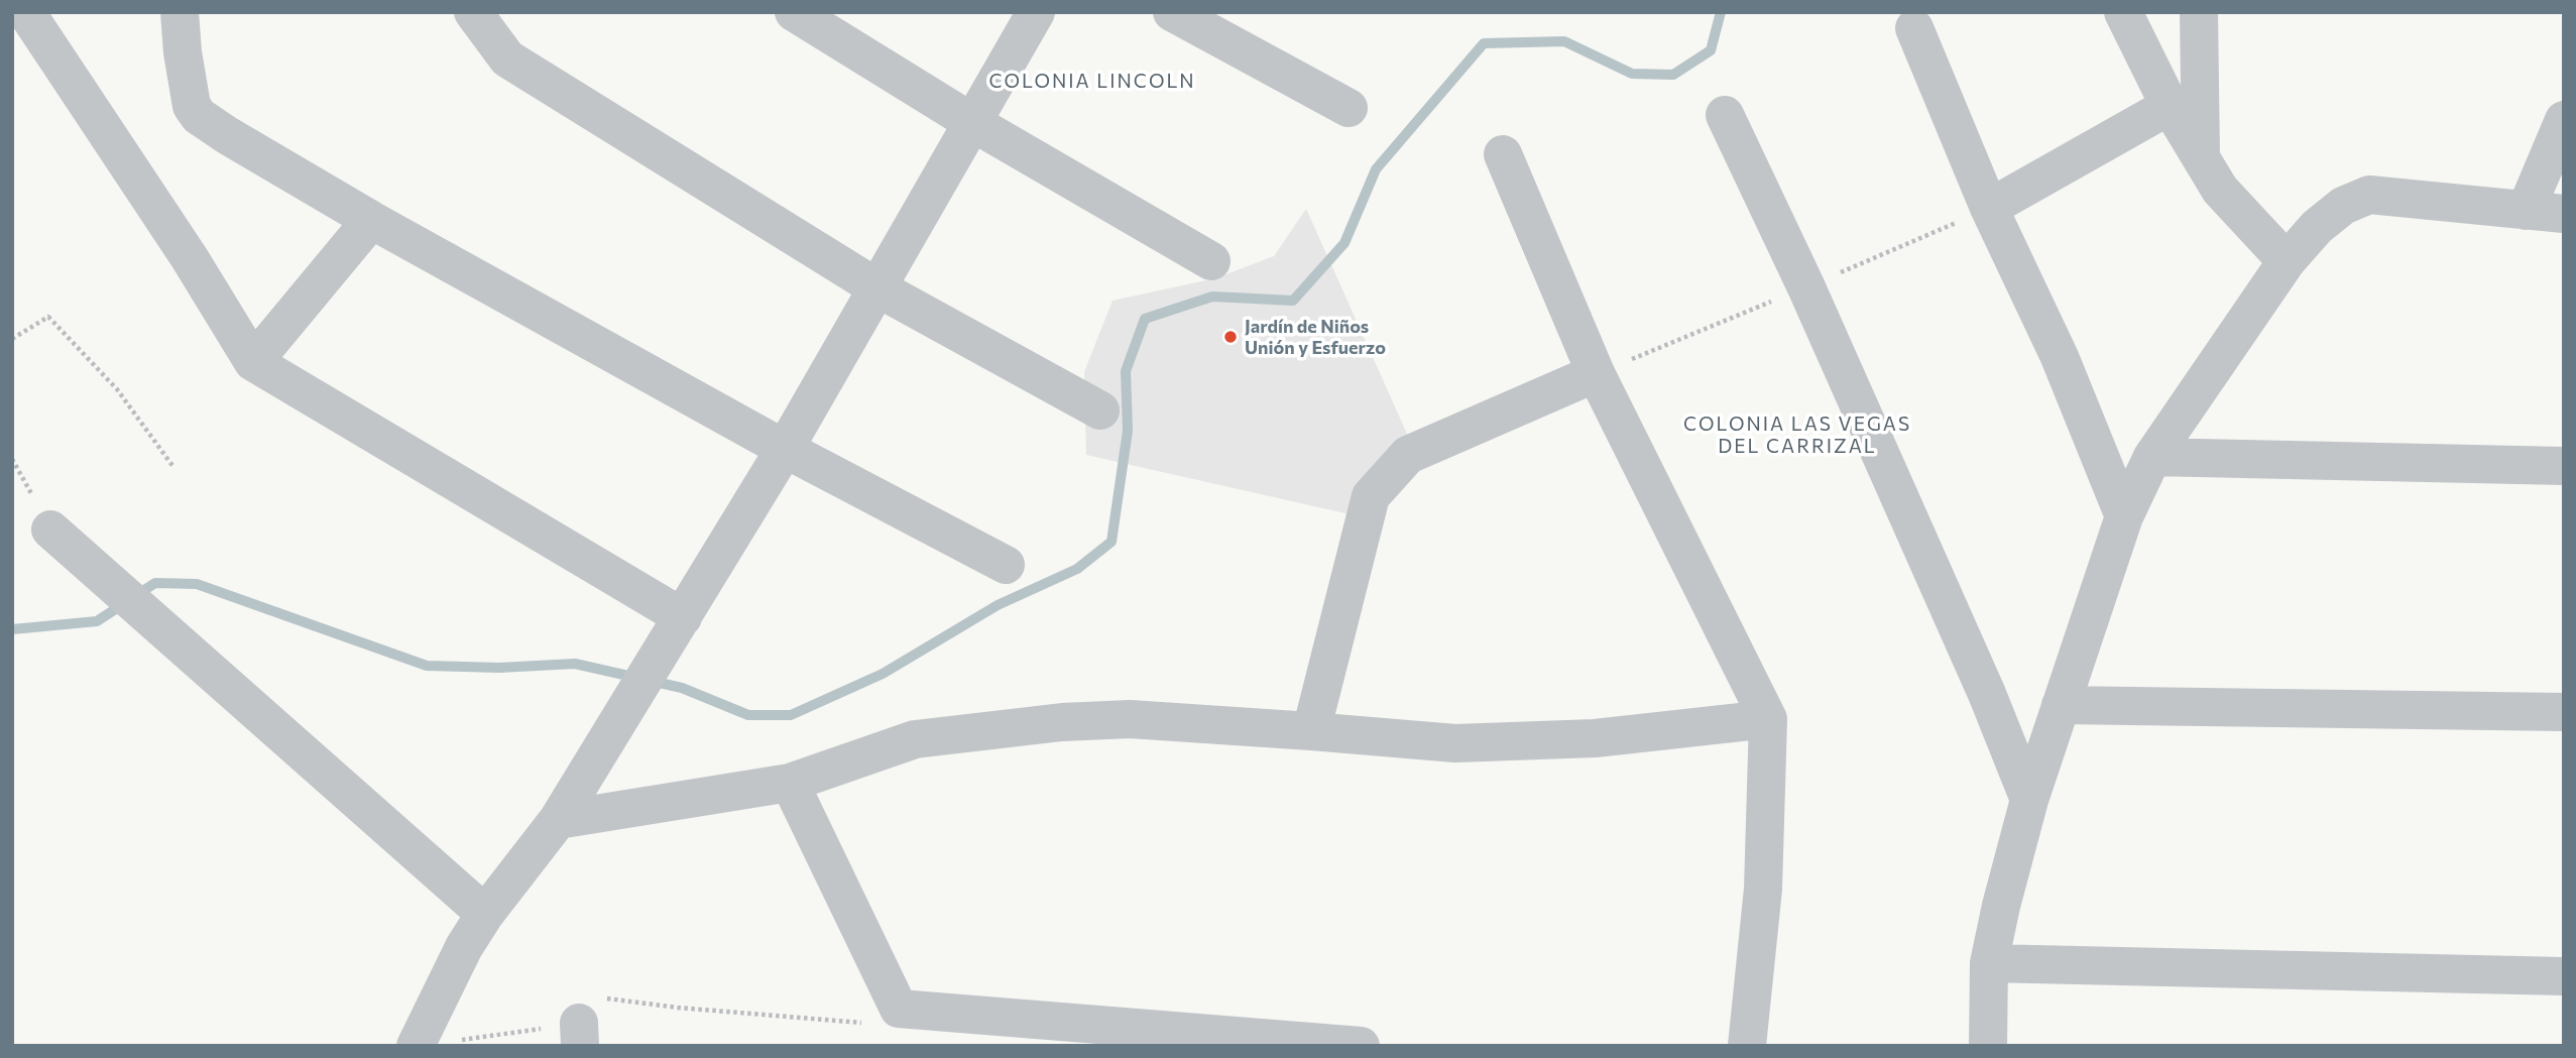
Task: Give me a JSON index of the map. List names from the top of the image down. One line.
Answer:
{"districts":["COLONIA LINCOLN","COLONIA LAS VEGAS DEL CARRIZAL"],"places":["Jardín de Niños Unión y Esfuerzo"]}
